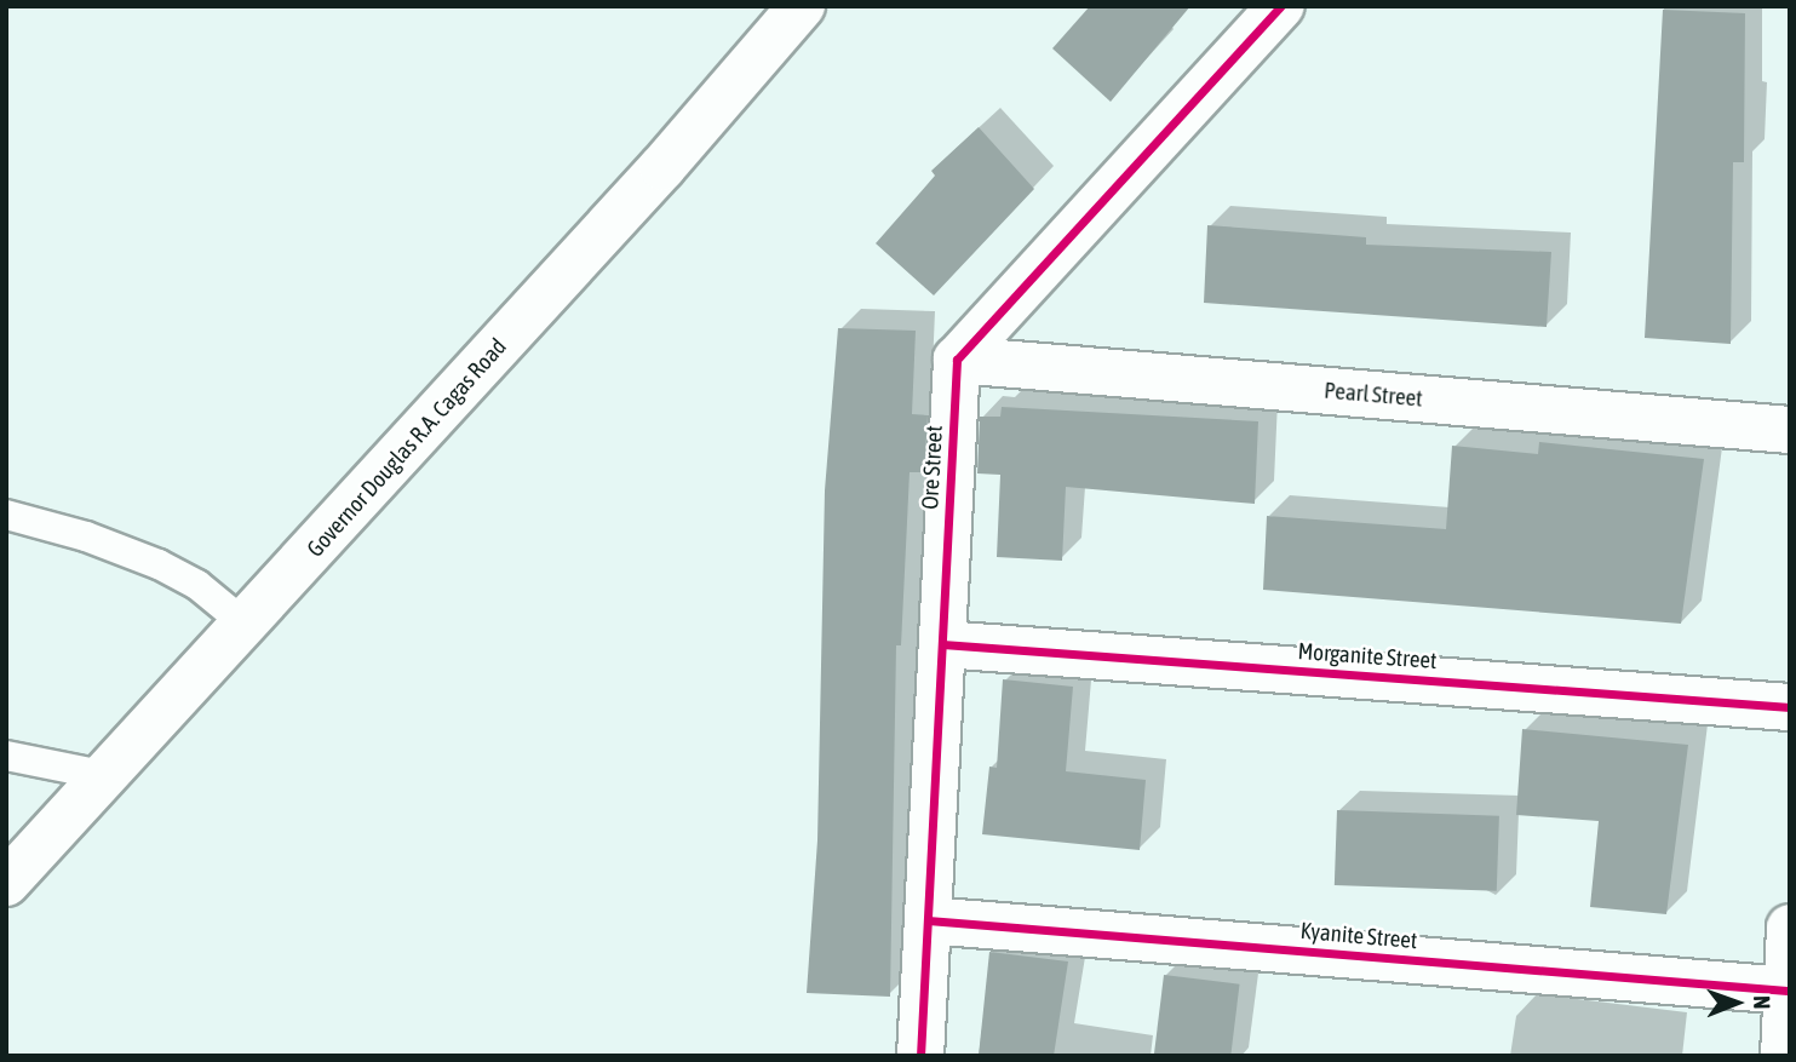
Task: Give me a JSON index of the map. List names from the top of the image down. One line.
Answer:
{"streets":{"street":["Pearl Street","Governor Douglas R.A. Cagas Road","Ore Street","Morganite Street","Kyanite Street"]},"crossings":[["Pearl Street","Ore Street"],["Ore Street","Morganite Street"],["Ore Street","Kyanite Street"]],"north":"right"}
